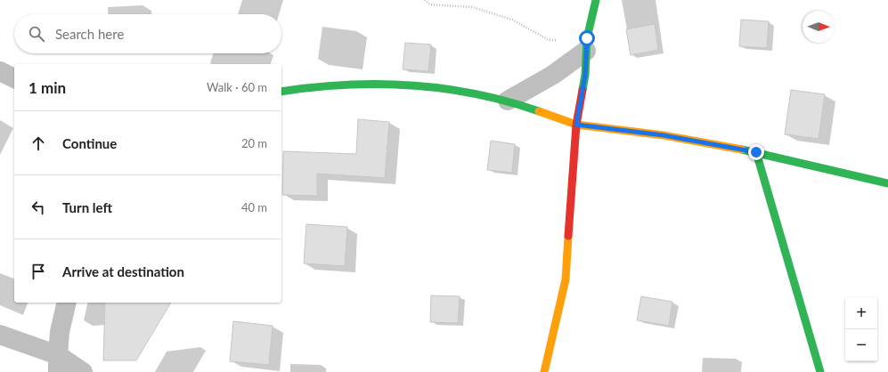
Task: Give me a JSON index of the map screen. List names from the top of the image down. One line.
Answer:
{"north":"right","page":{"search":"Search here","heading":["1 min","Walk · 60 m"],"list":[["Continue","20 m"],["Turn left","40 m"],"Arrive at destination"],"map_buttons":["+","−"]}}
